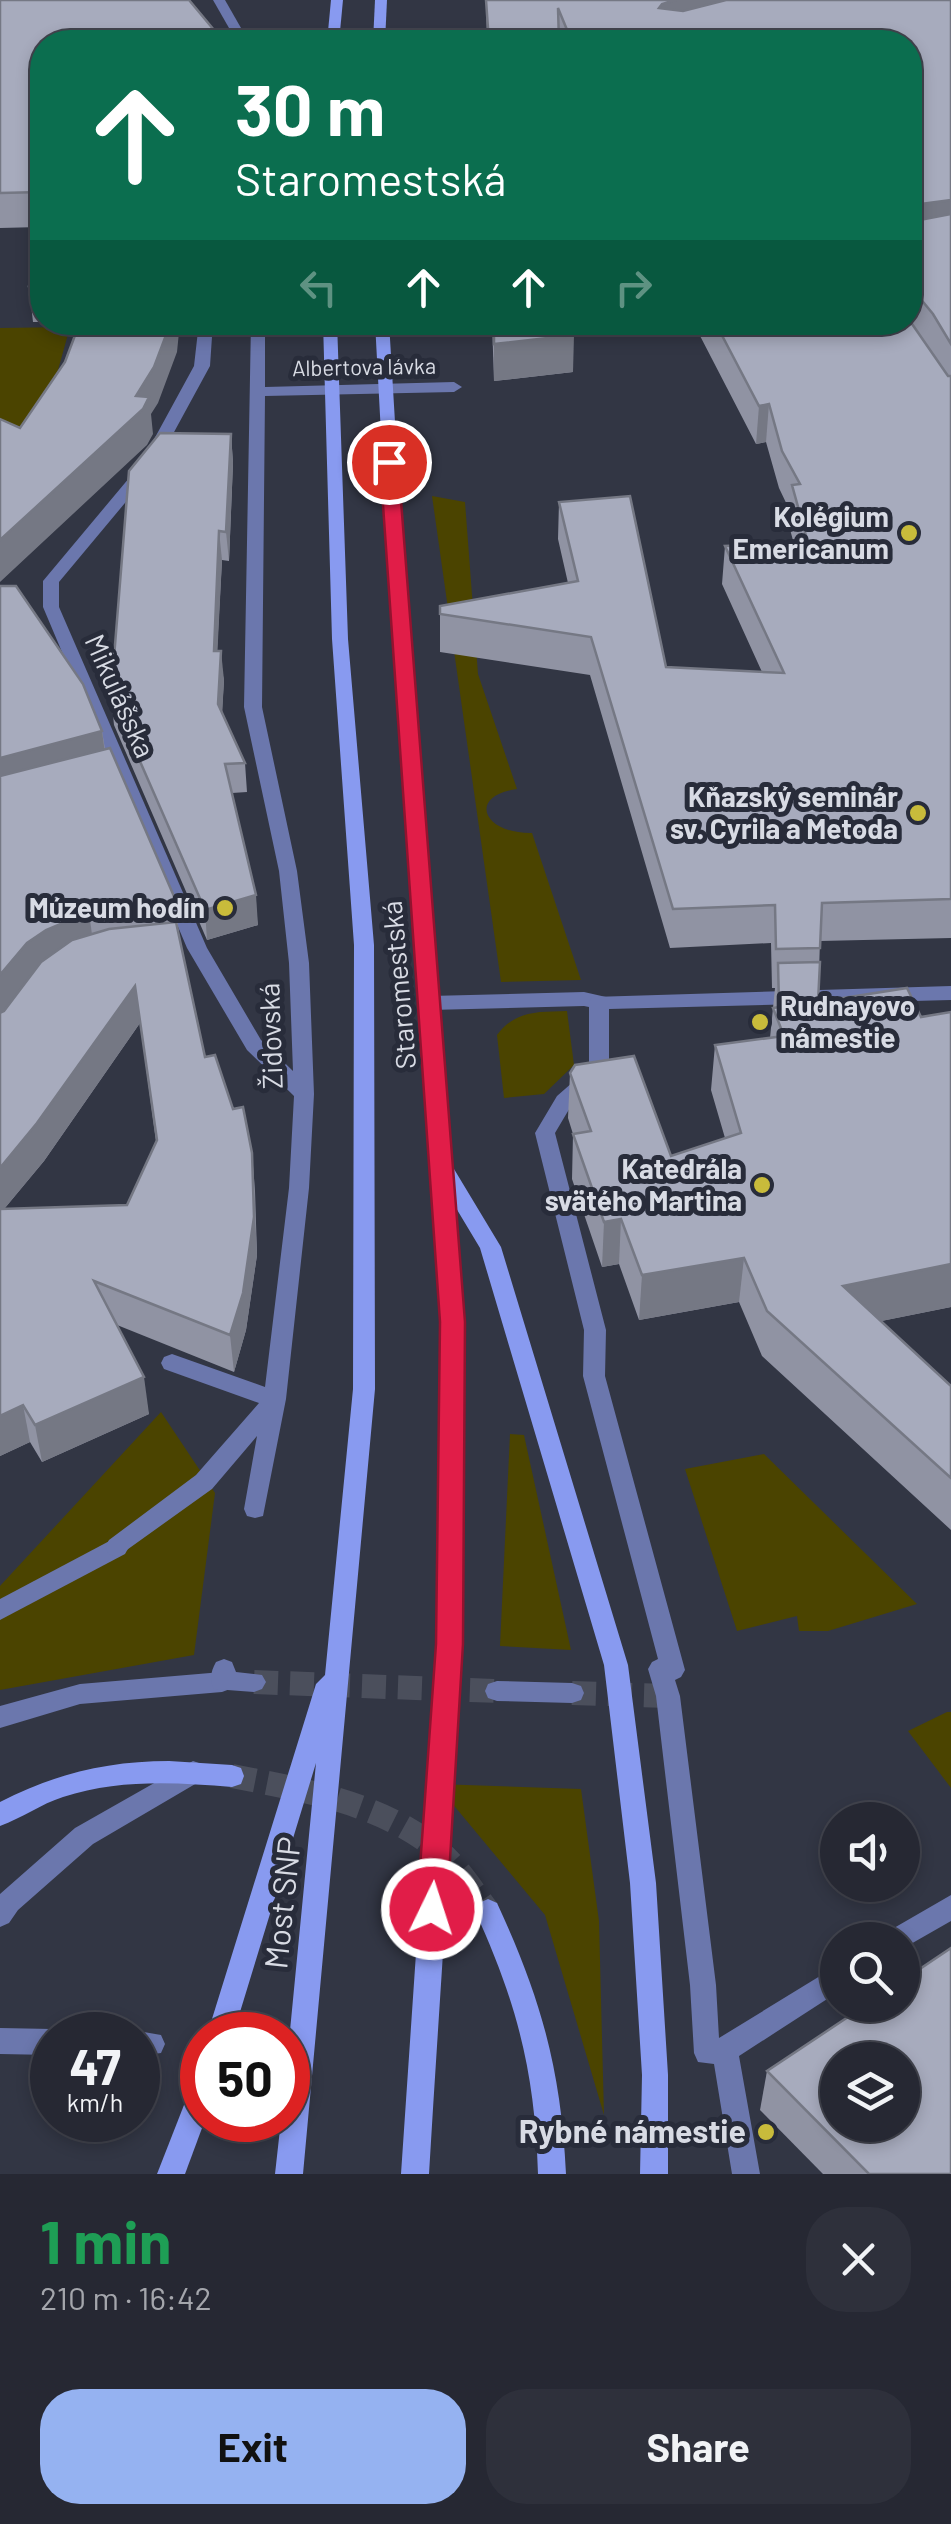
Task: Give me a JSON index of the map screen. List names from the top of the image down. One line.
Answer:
{"streets":{"main road":["Staromestská","Most SNP"],"street":["Albertova lávka","Mikulášska","Židovská"]},"crossings":[["Albertova lávka","Židovská"],["Mikulášska","Židovská"],["Staromestská","Most SNP"]],"places":["Kolégium Emericanum","Kňazský seminár sv. Cyrila a Metoda","Múzeum hodín","Rudnayovo námestie","Katedrála svätého Martina","Rybné námestie"],"page":{"turn":["30 m","Staromestská"],"speed":"47 km/h","limit":"50","heading":["1 min","210 m · 16:42"],"buttons":["Exit","Share"]}}
